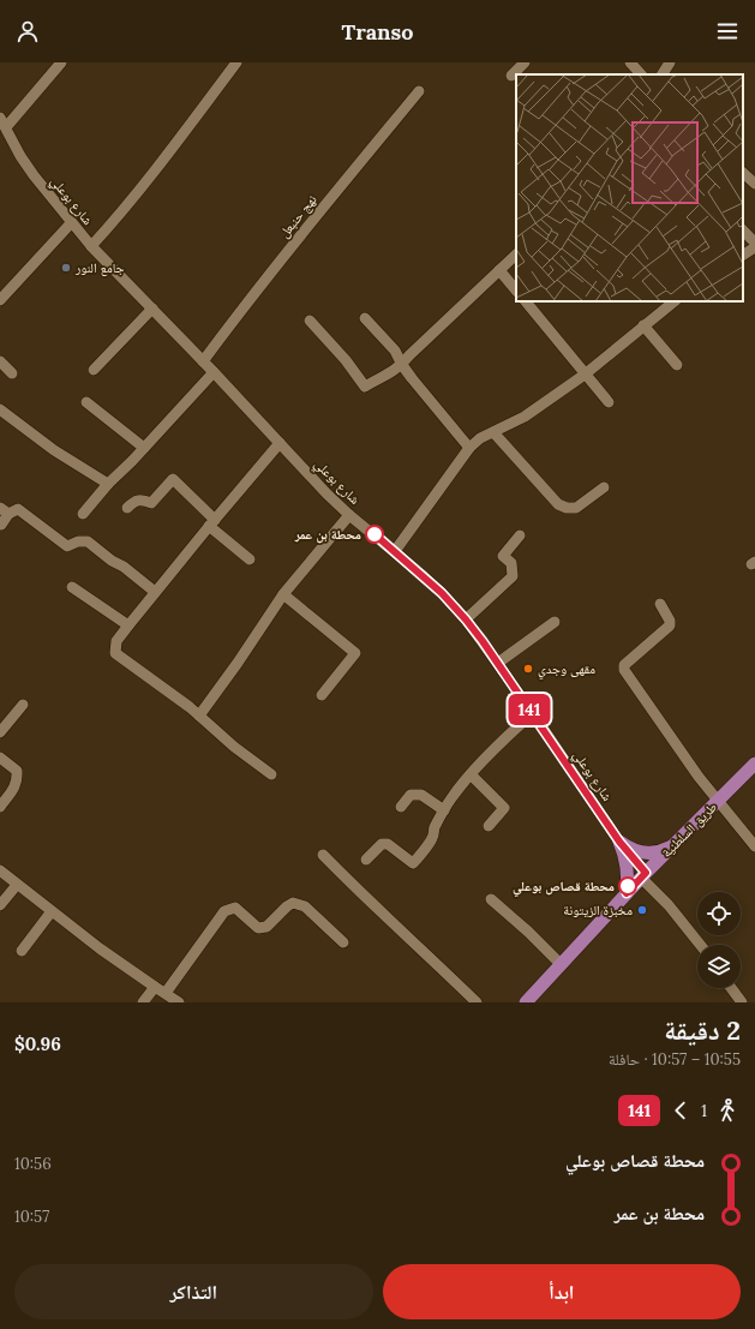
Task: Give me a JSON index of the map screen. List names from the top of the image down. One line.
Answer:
{"streets":{"main road":["طريق السلطنية"],"street":["شارع بوعلي","نهج حنبعل"]},"crossings":[["شارع بوعلي","نهج حنبعل"],["شارع بوعلي","طريق السلطنية"]],"places":["جامع النور","محطة بن عمر","مقهى وجدي","محطة قصاص بوعلي","مخبزة الزيتونة"],"lines":["bus line 141"],"page":{"header":"Transo","on_map":"141","heading":["2 دقيقة","10:55 – 10:57 · حافلة","$0.96"],"legs":["1","141"],"list":[{"name":"محطة قصاص بوعلي","value":"10:56"},{"name":"محطة بن عمر","value":"10:57"}],"buttons":["ابدأ","التذاكر"]}}
